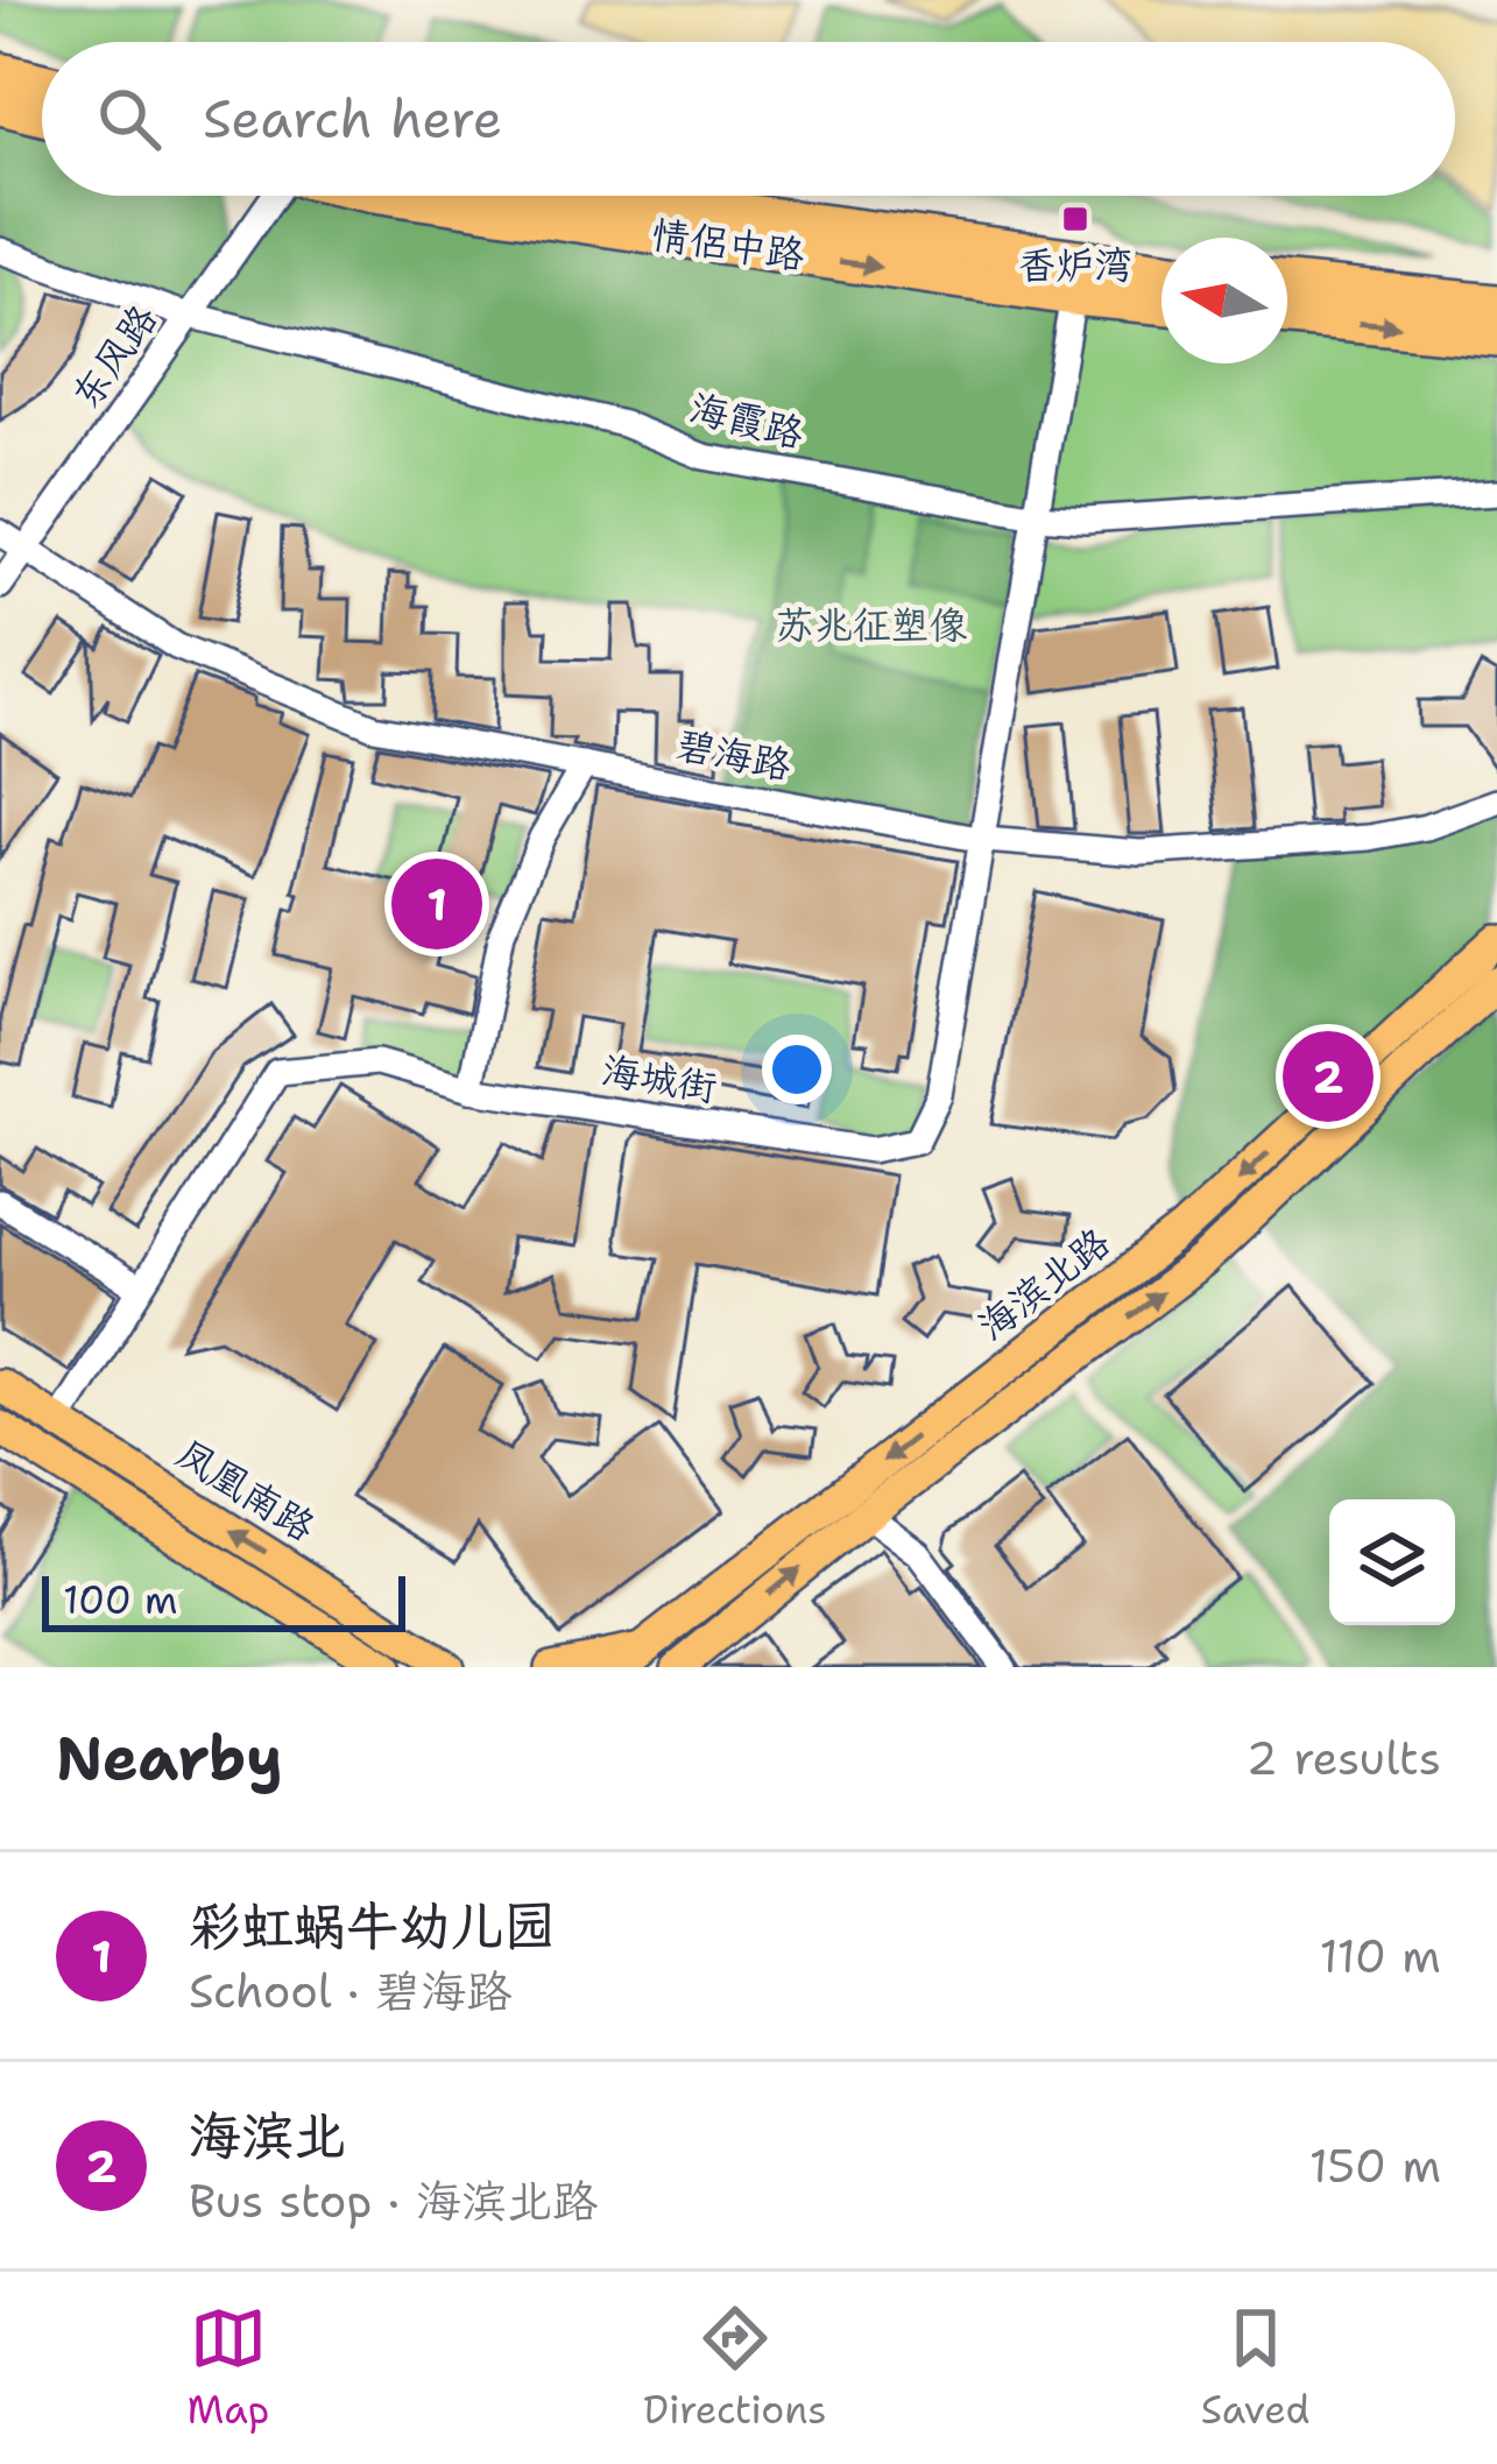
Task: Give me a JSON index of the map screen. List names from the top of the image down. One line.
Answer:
{"streets":{"highway":["情侶中路"],"main road":["海滨北路","凤凰南路"],"street":["东风路","海霞路","碧海路","海城街"]},"crossings":[["情侶中路","海城街"],["东风路","海霞路"],["东风路","碧海路"],["海霞路","海城街"],["碧海路","海城街"],["海城街","凤凰南路"]],"parks":["苏兆征塑像"],"places":{"transit":["香炉湾"]},"scale_bar":"100 m","north":"left","page":{"search":"Search here","pins":["1","2"],"scale":"100 m","heading":["Nearby","2 results"],"list":[{"mark":"1","name":"彩虹蜗牛幼儿园","note":"School · 碧海路","value":"110 m"},{"mark":"2","name":"海滨北","note":"Bus stop · 海滨北路","value":"150 m"}],"nav":["Map","Directions","Saved"]}}
